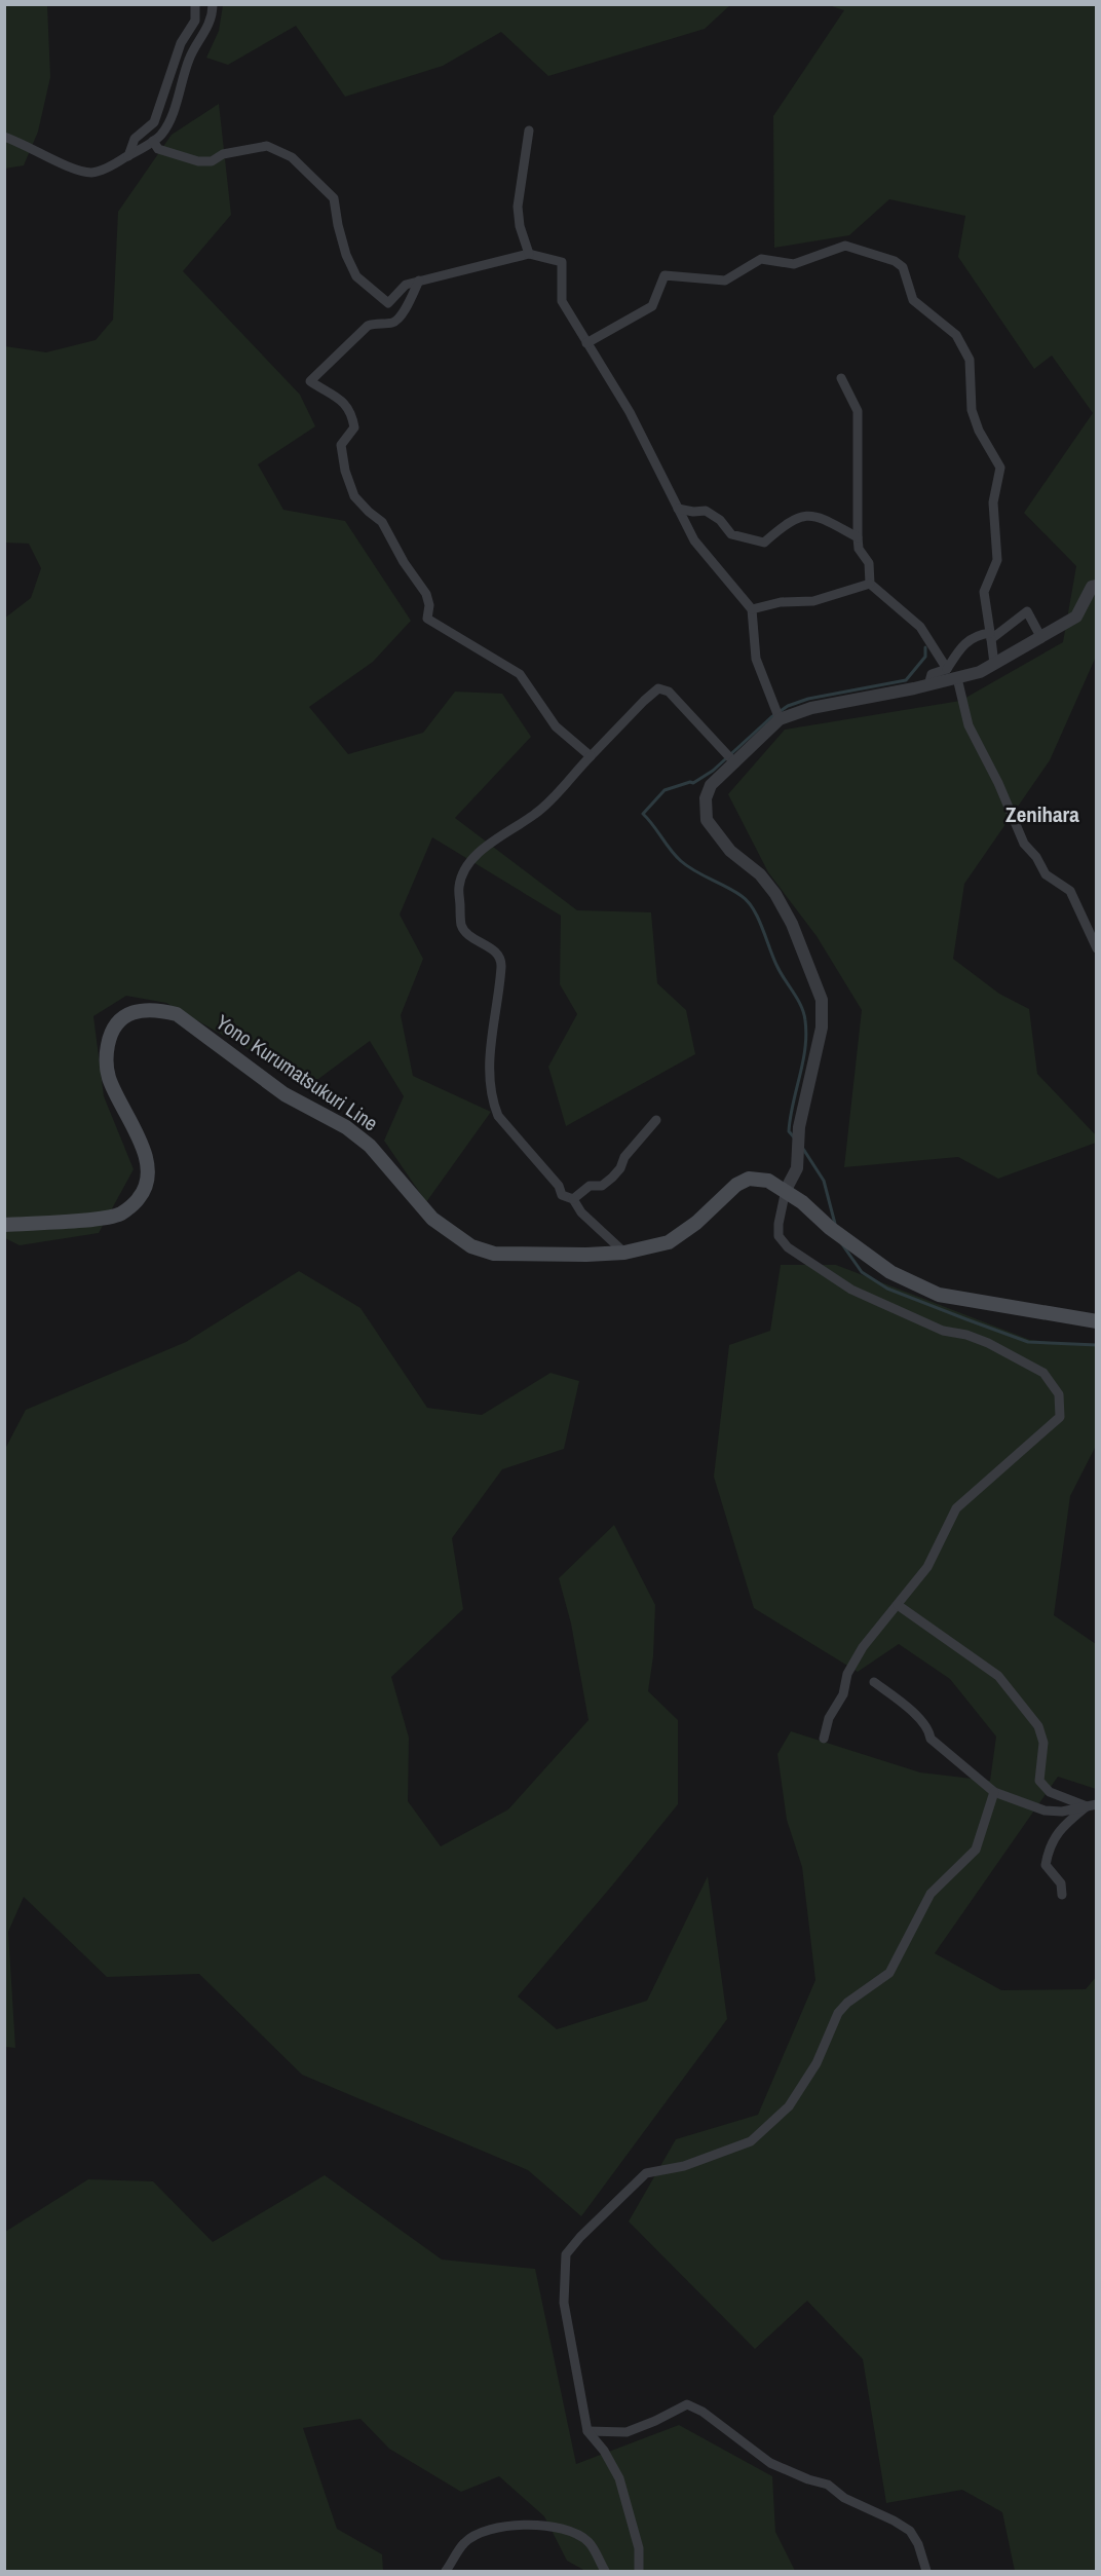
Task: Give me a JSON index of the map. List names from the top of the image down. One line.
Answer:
{"streets":{"main road":["Yono Kurumatsukuri Line"]},"districts":["Zenihara"]}
